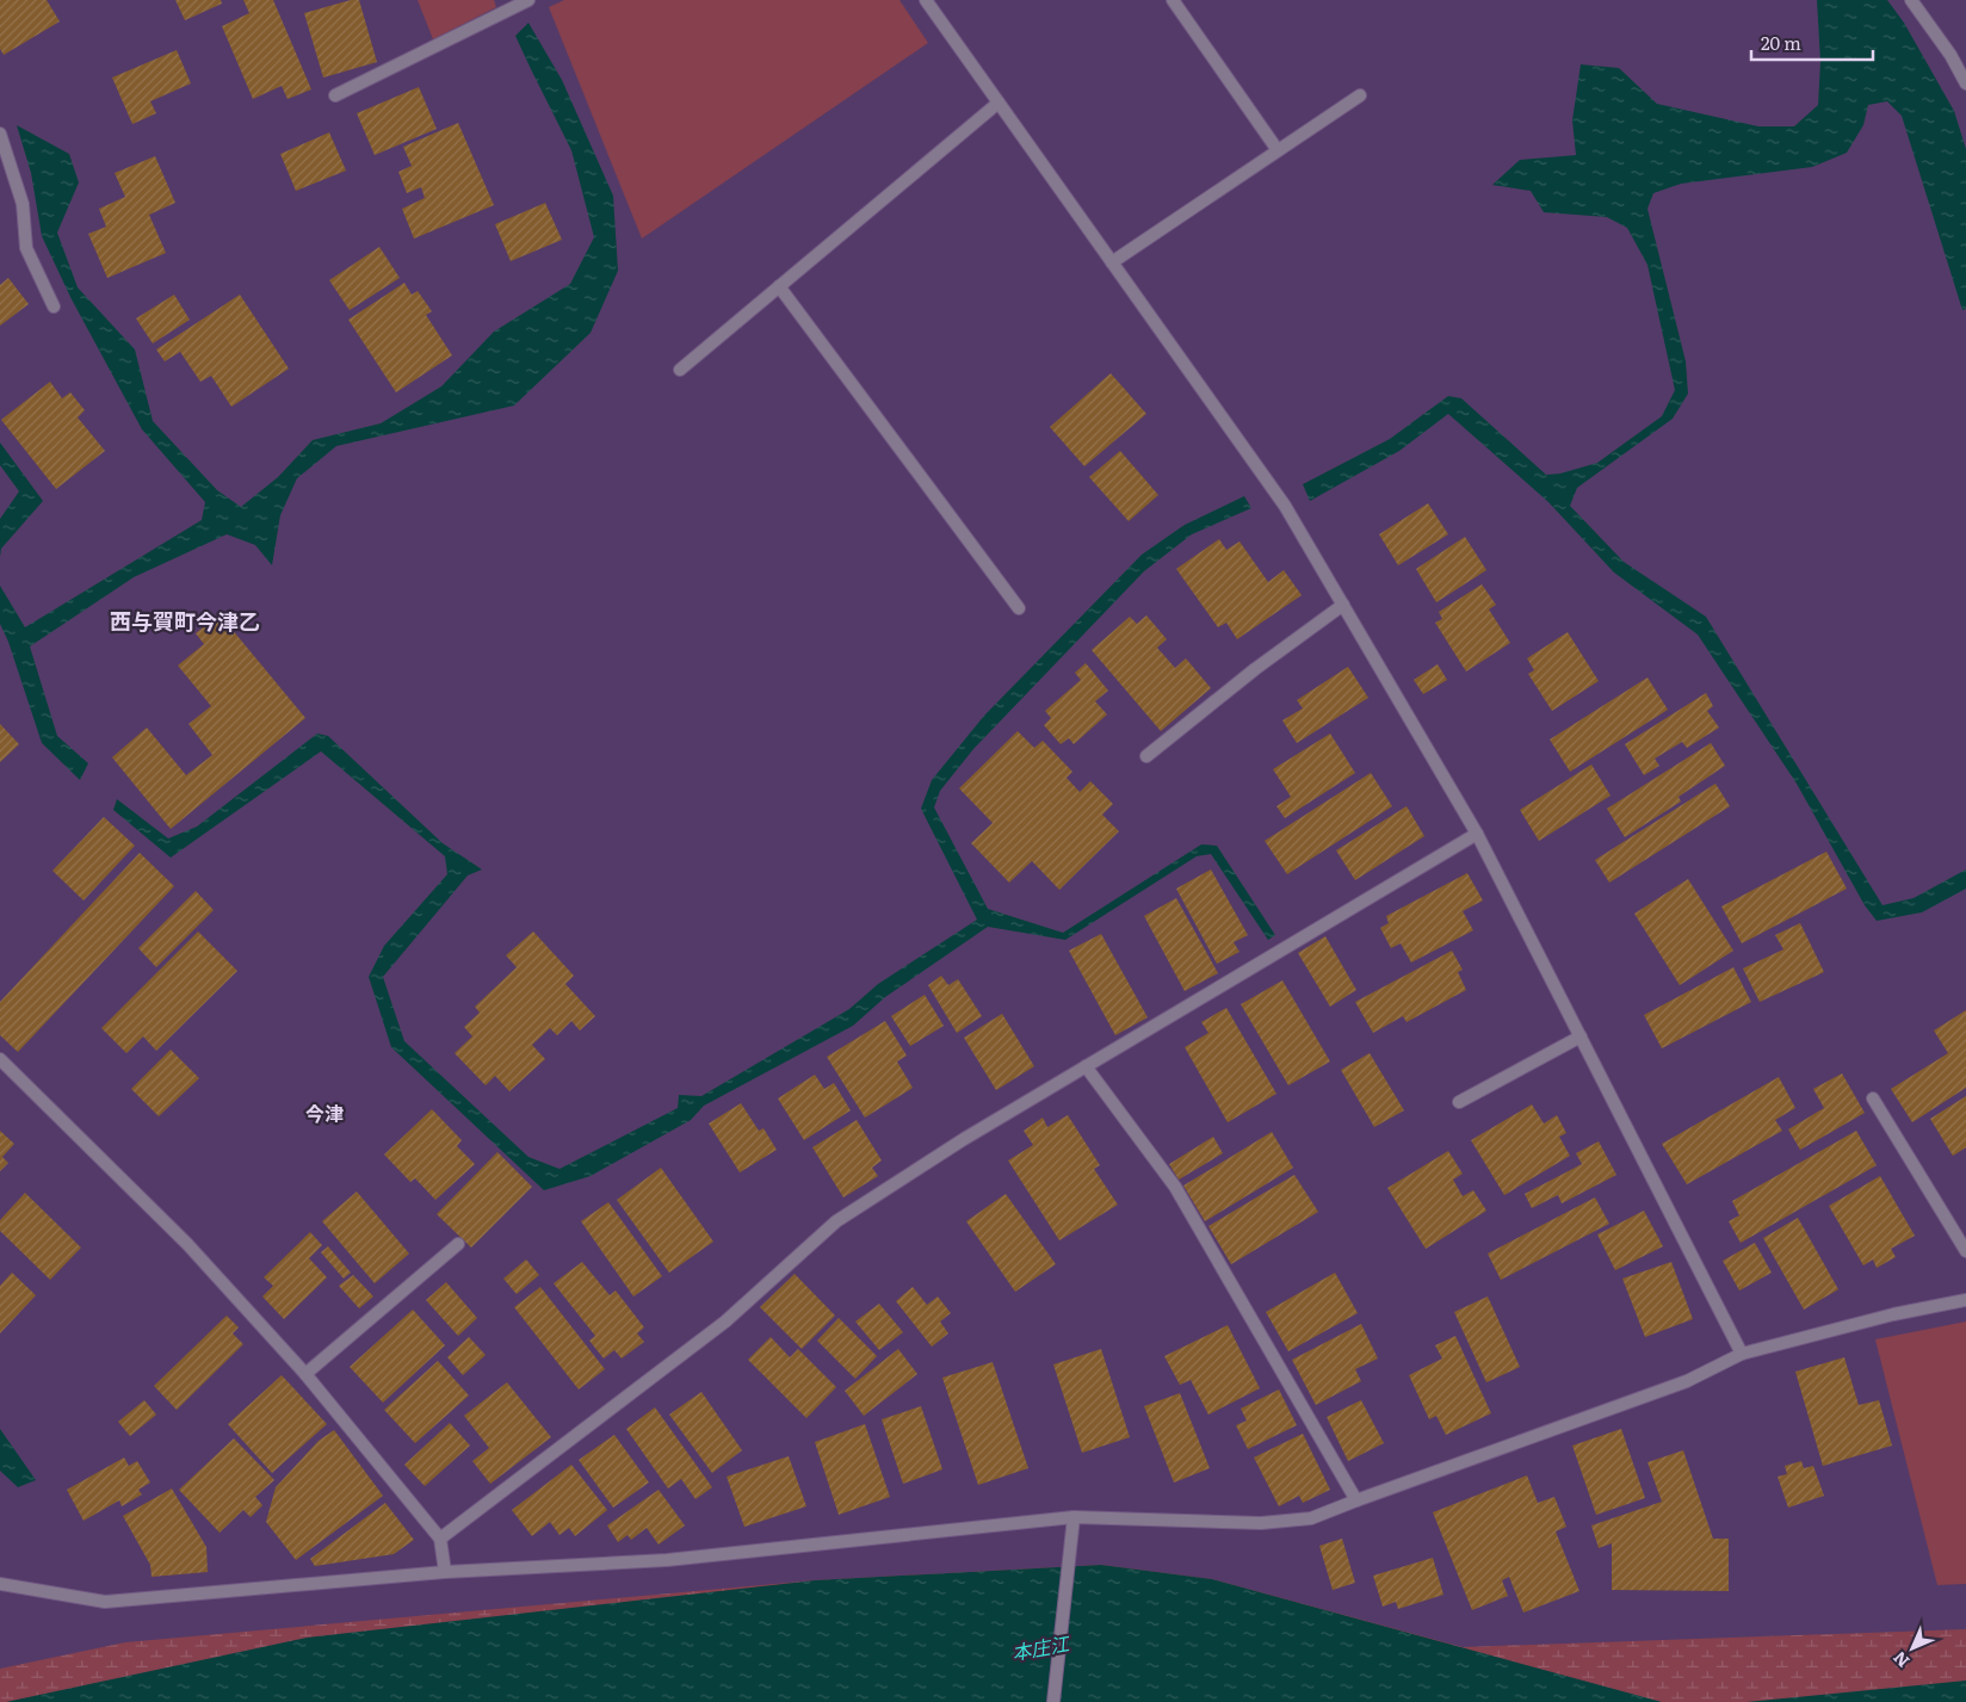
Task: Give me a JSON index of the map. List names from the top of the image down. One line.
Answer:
{"districts":["西与賀町今津乙","今津"],"water":["本庄江"],"scale_bar":"20 m","north":"bottom left"}
